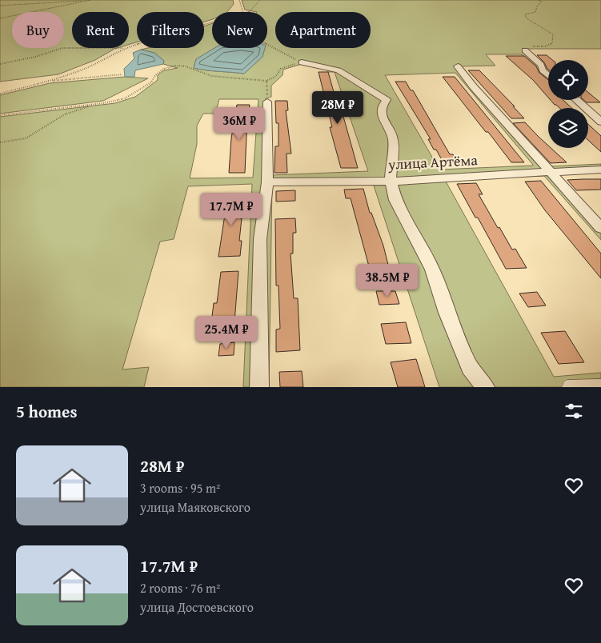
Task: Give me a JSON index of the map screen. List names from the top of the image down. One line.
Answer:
{"streets":{"street":["улица Артёма"]},"page":{"chip":["Buy","Rent","Filters","New","Apartment"],"price":["28M ₽","36M ₽","17.7M ₽","38.5M ₽","25.4M ₽"],"heading":"5 homes","list":[{"name":"28M ₽","note":"3 rooms · 95 m² · улица Маяковского"},{"name":"17.7M ₽","note":"2 rooms · 76 m² · улица Достоевского"}]}}
